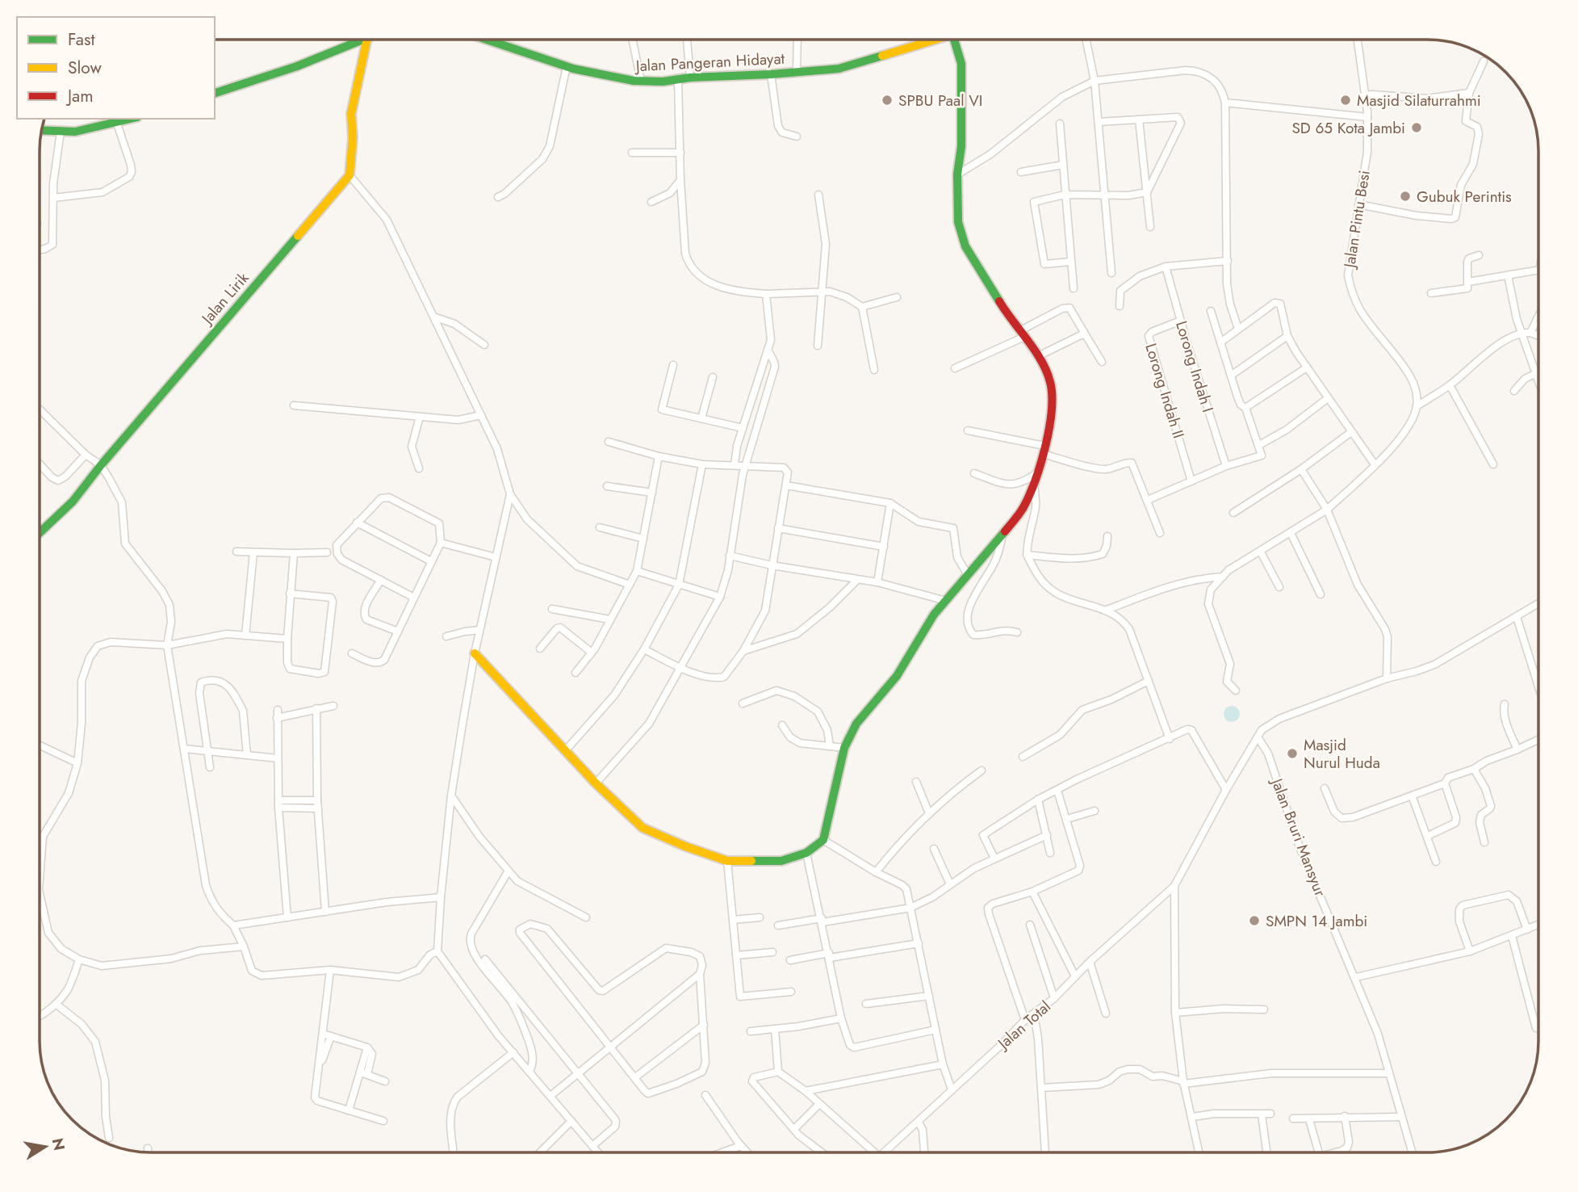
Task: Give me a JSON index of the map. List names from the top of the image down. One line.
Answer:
{"streets":{"main road":["Jalan Pangeran Hidayat","Jalan Lirik"],"street":["Jalan Pintu Besi","Lorong Indah I","Lorong Indah II","Jalan Bruri Mansyur","Jalan Total"]},"crossings":[["Lorong Indah I","Lorong Indah II"]],"places":["SPBU Paal VI","Masjid Silaturrahmi","SD 65 Kota Jambi","Gubuk Perintis","Masjid Nurul Huda","SMPN 14 Jambi"],"legend":["Fast","Slow","Jam"],"north":"right"}
